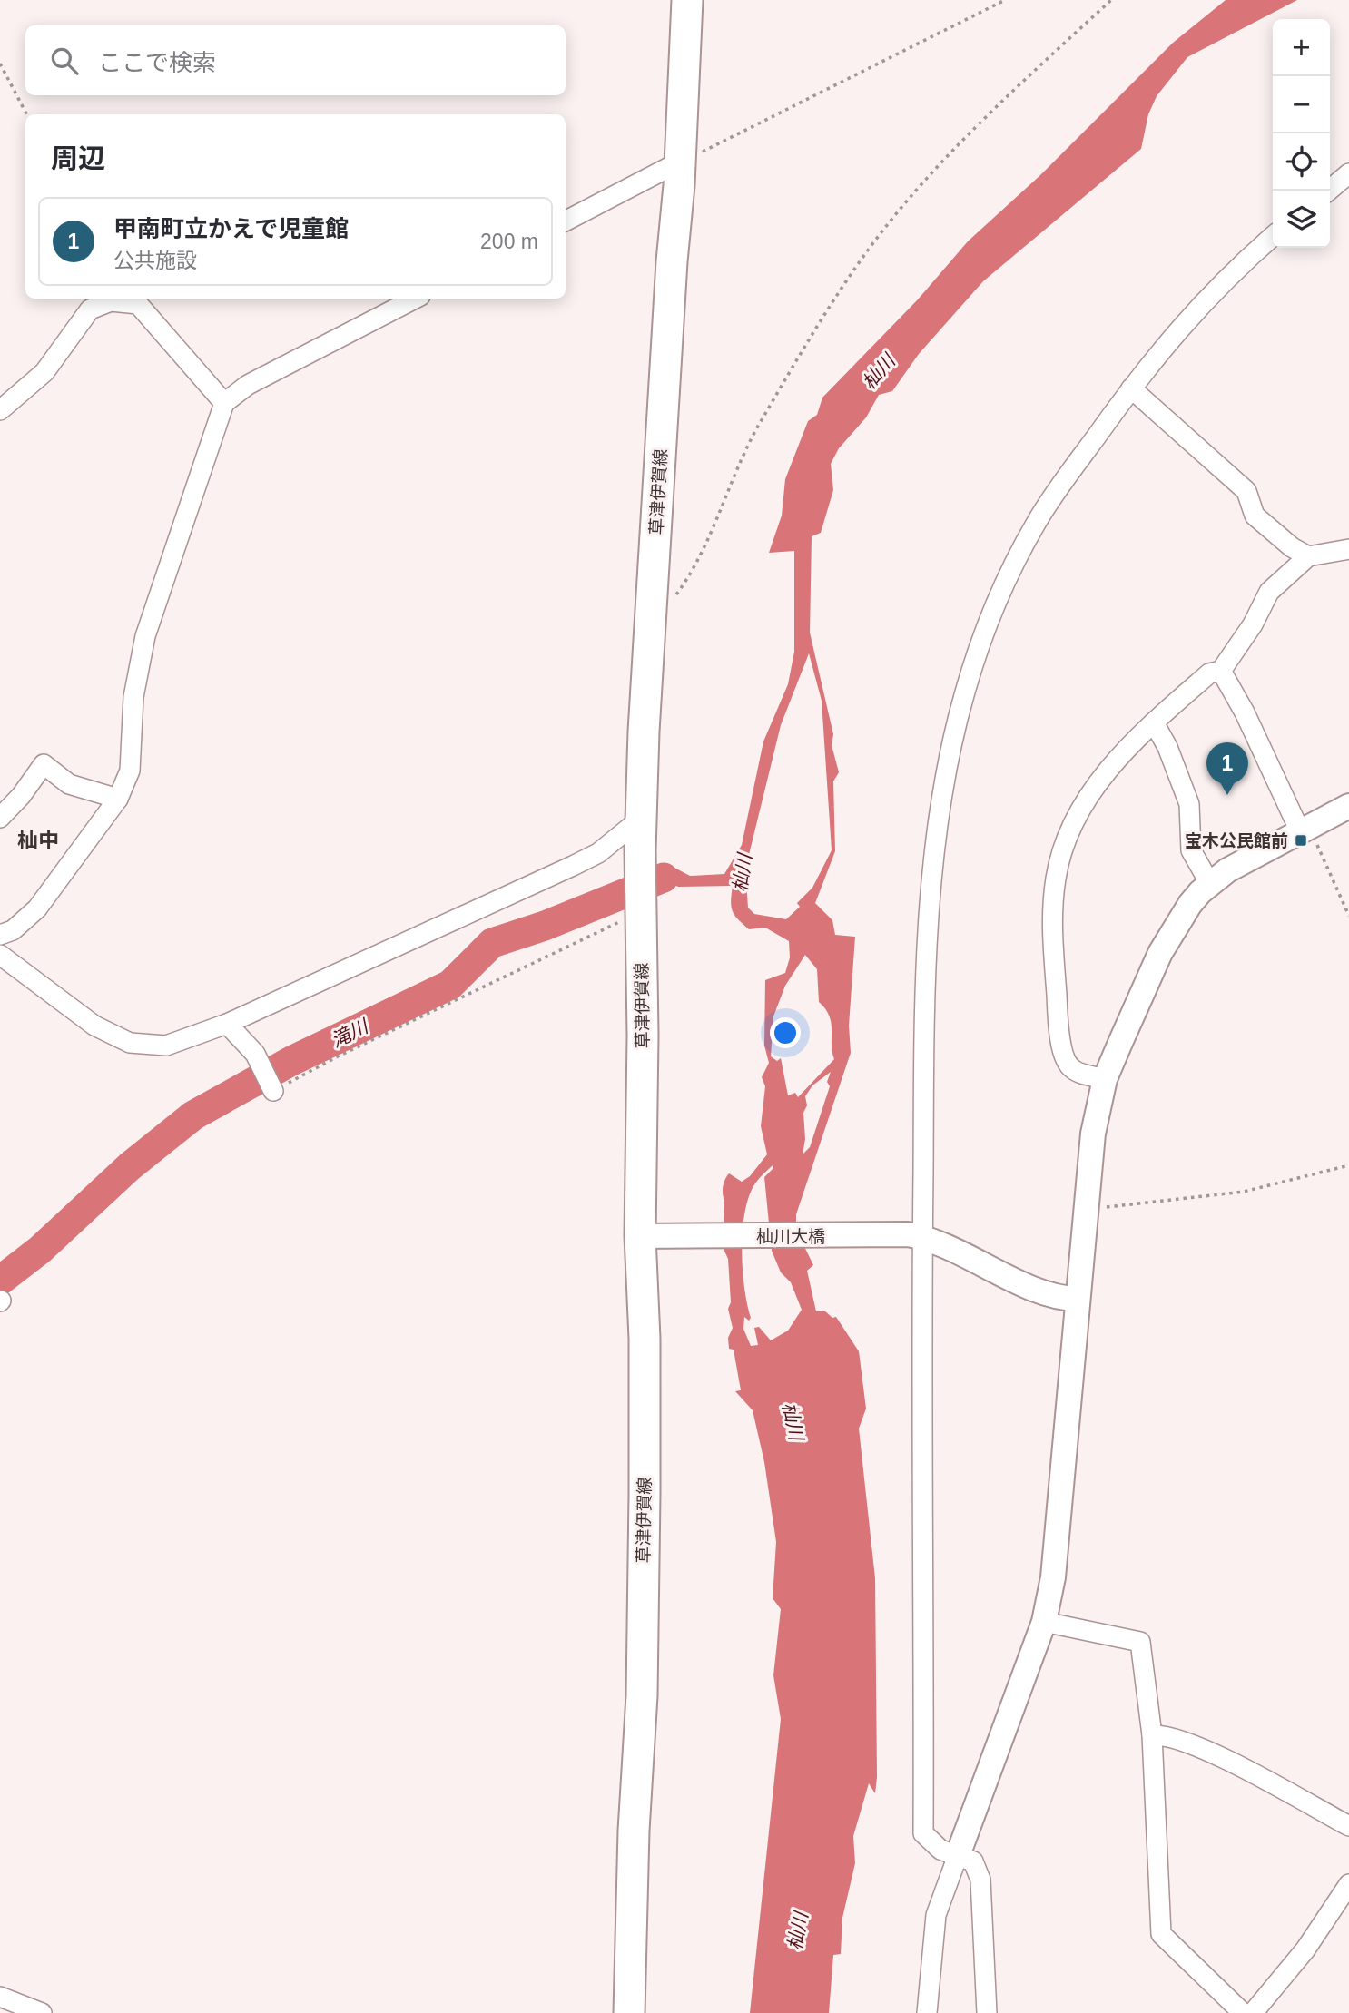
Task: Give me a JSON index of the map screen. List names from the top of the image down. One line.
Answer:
{"streets":{"main road":["草津伊賀線"],"street":["杣川大橋"]},"crossings":[["草津伊賀線","杣川大橋"]],"districts":["杣中"],"water":["杣川","滝川"],"places":{"transit":["宝木公民館前"]},"page":{"map_buttons":["+","−"],"search":"ここで検索","heading":"周辺","list":[{"mark":"1","name":"甲南町立かえで児童館","note":"公共施設","value":"200 m"}],"pins":"1"}}
